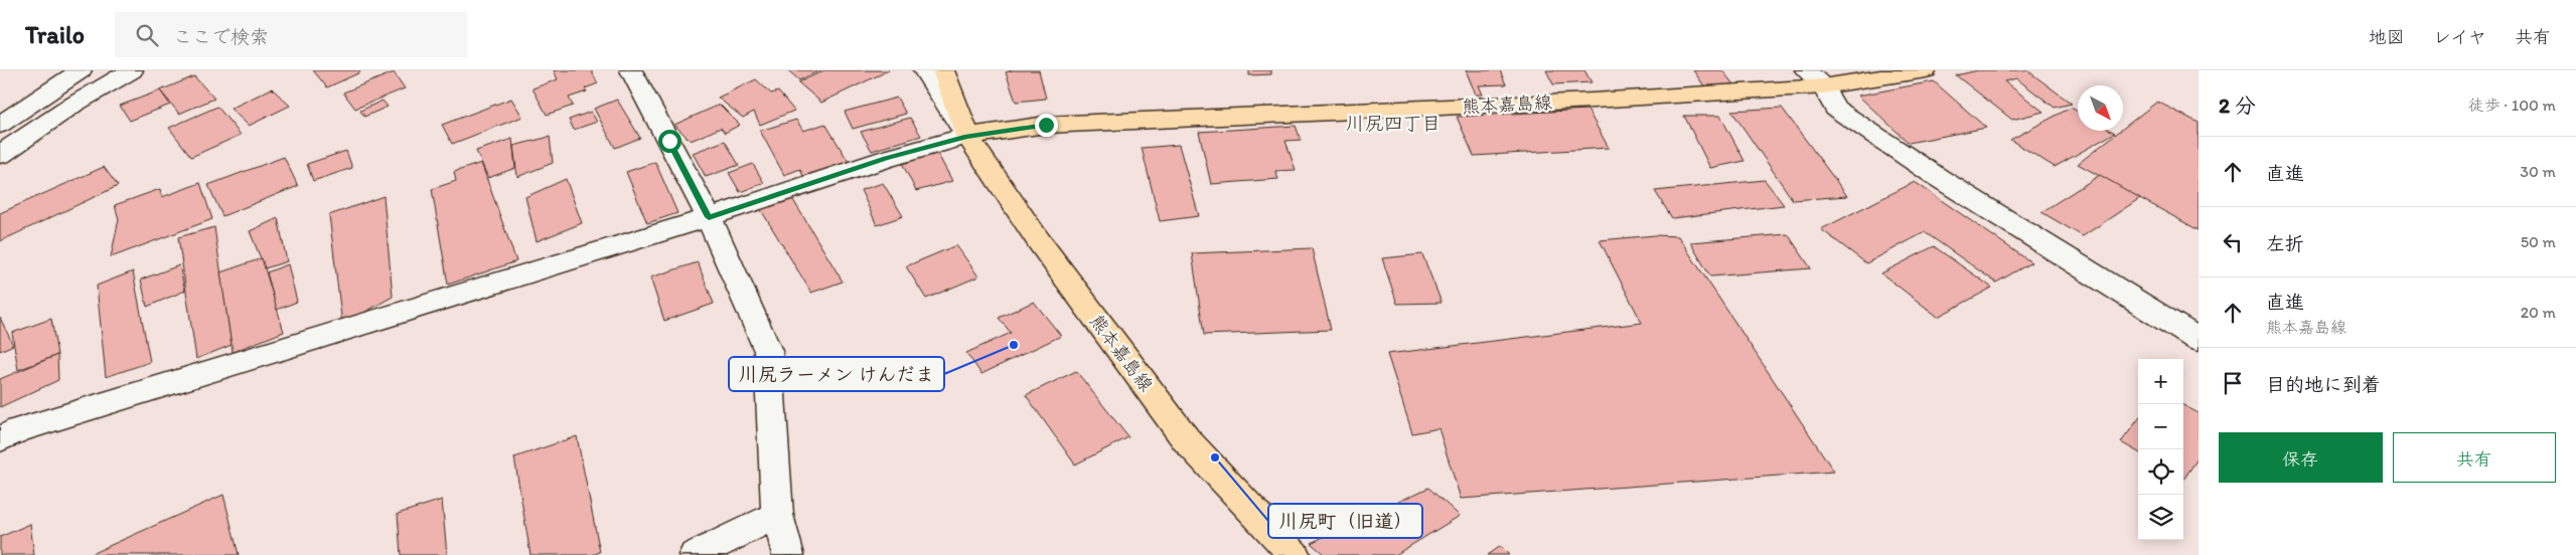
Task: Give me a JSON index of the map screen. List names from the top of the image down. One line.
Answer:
{"streets":{"main road":["熊本嘉島線"]},"districts":["川尻四丁目"],"places":["川尻ラーメン けんだま","川尻町（旧道）"],"north":"bottom right","page":{"header":"Trailo","search":"ここで検索","nav":["地図","レイヤ","共有"],"heading":["2 分","徒歩 · 100 m"],"list":[["直進","30 m"],["左折","50 m"],["直進","熊本嘉島線","20 m"],"目的地に到着"],"map_buttons":["+","−"],"buttons":["保存","共有"]}}
